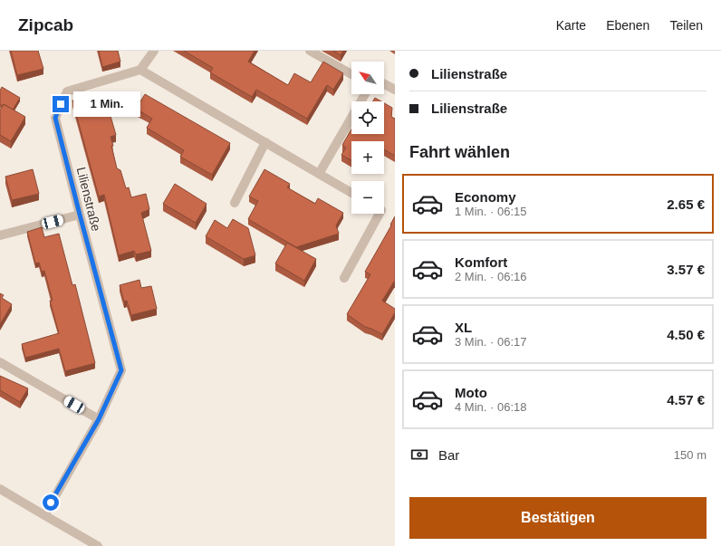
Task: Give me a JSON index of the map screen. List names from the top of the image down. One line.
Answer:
{"streets":{"street":["Lilienstraße"]},"north":"top left","page":{"header":"Zipcab","nav":["Karte","Ebenen","Teilen"],"banner":["Lilienstraße","Lilienstraße"],"map_buttons":["+","−"],"bubble":"1 Min.","heading":"Fahrt wählen","list":[{"name":"Economy","note":"1 Min. · 06:15","value":"2.65 €"},{"name":"Komfort","note":"2 Min. · 06:16","value":"3.57 €"},{"name":"XL","note":"3 Min. · 06:17","value":"4.50 €"},{"name":"Moto","note":"4 Min. · 06:18","value":"4.57 €"}],"pay":["Bar","150 m"],"buttons":"Bestätigen"}}
